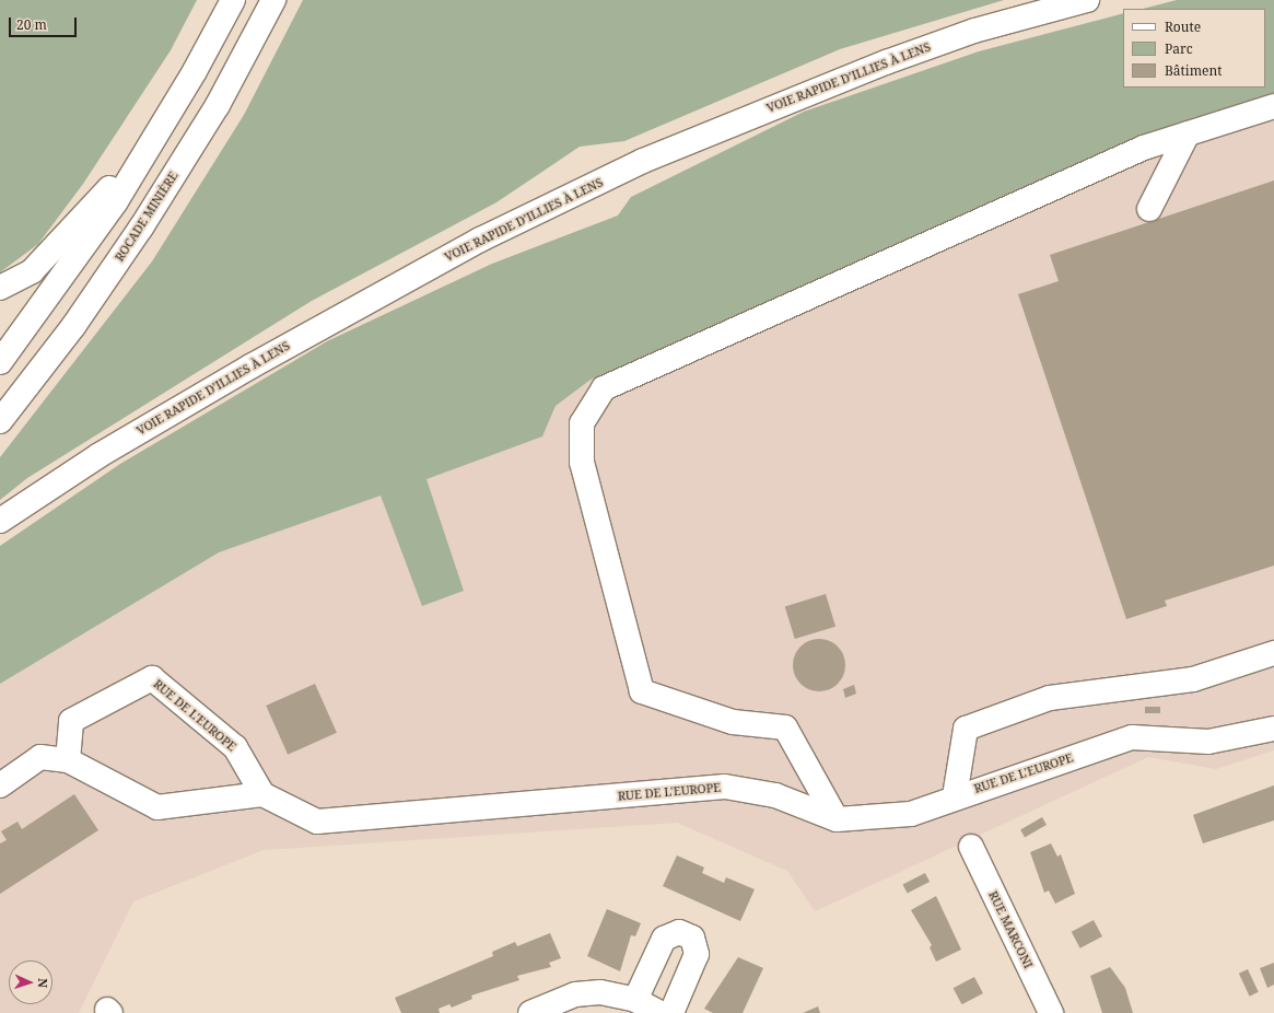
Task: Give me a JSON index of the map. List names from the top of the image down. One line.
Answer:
{"streets":{"main road":["VOIE RAPIDE D’ILLIES À LENS","ROCADE MINIÈRE","RUE DE L'EUROPE","RUE MARCONI"]},"legend":["Route","Parc","Bâtiment"],"scale_bar":"20 m","north":"right"}
